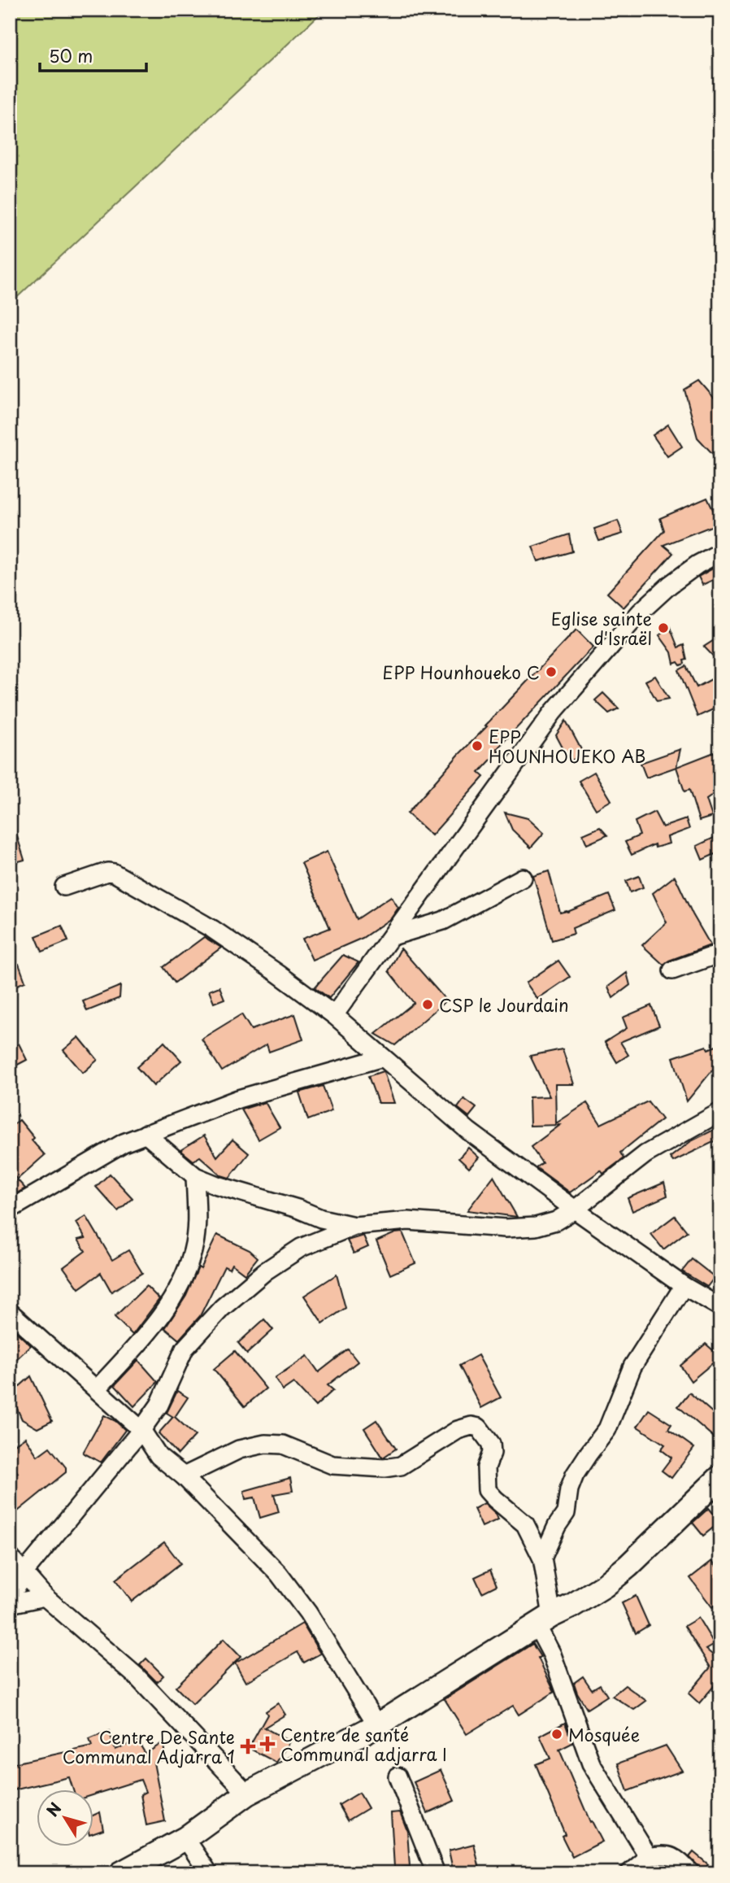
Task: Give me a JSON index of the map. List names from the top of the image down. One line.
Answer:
{"places":{"other":["Eglise sainte d'Israël","EPP Hounhoueko C","EPP HOUNHOUEKO AB","CSP le Jourdain","Mosquée"],"health":["Centre de santé Communal adjarra I","Centre De Sante Communal Adjarra 1"]},"scale_bar":"50 m","north":"top left"}
